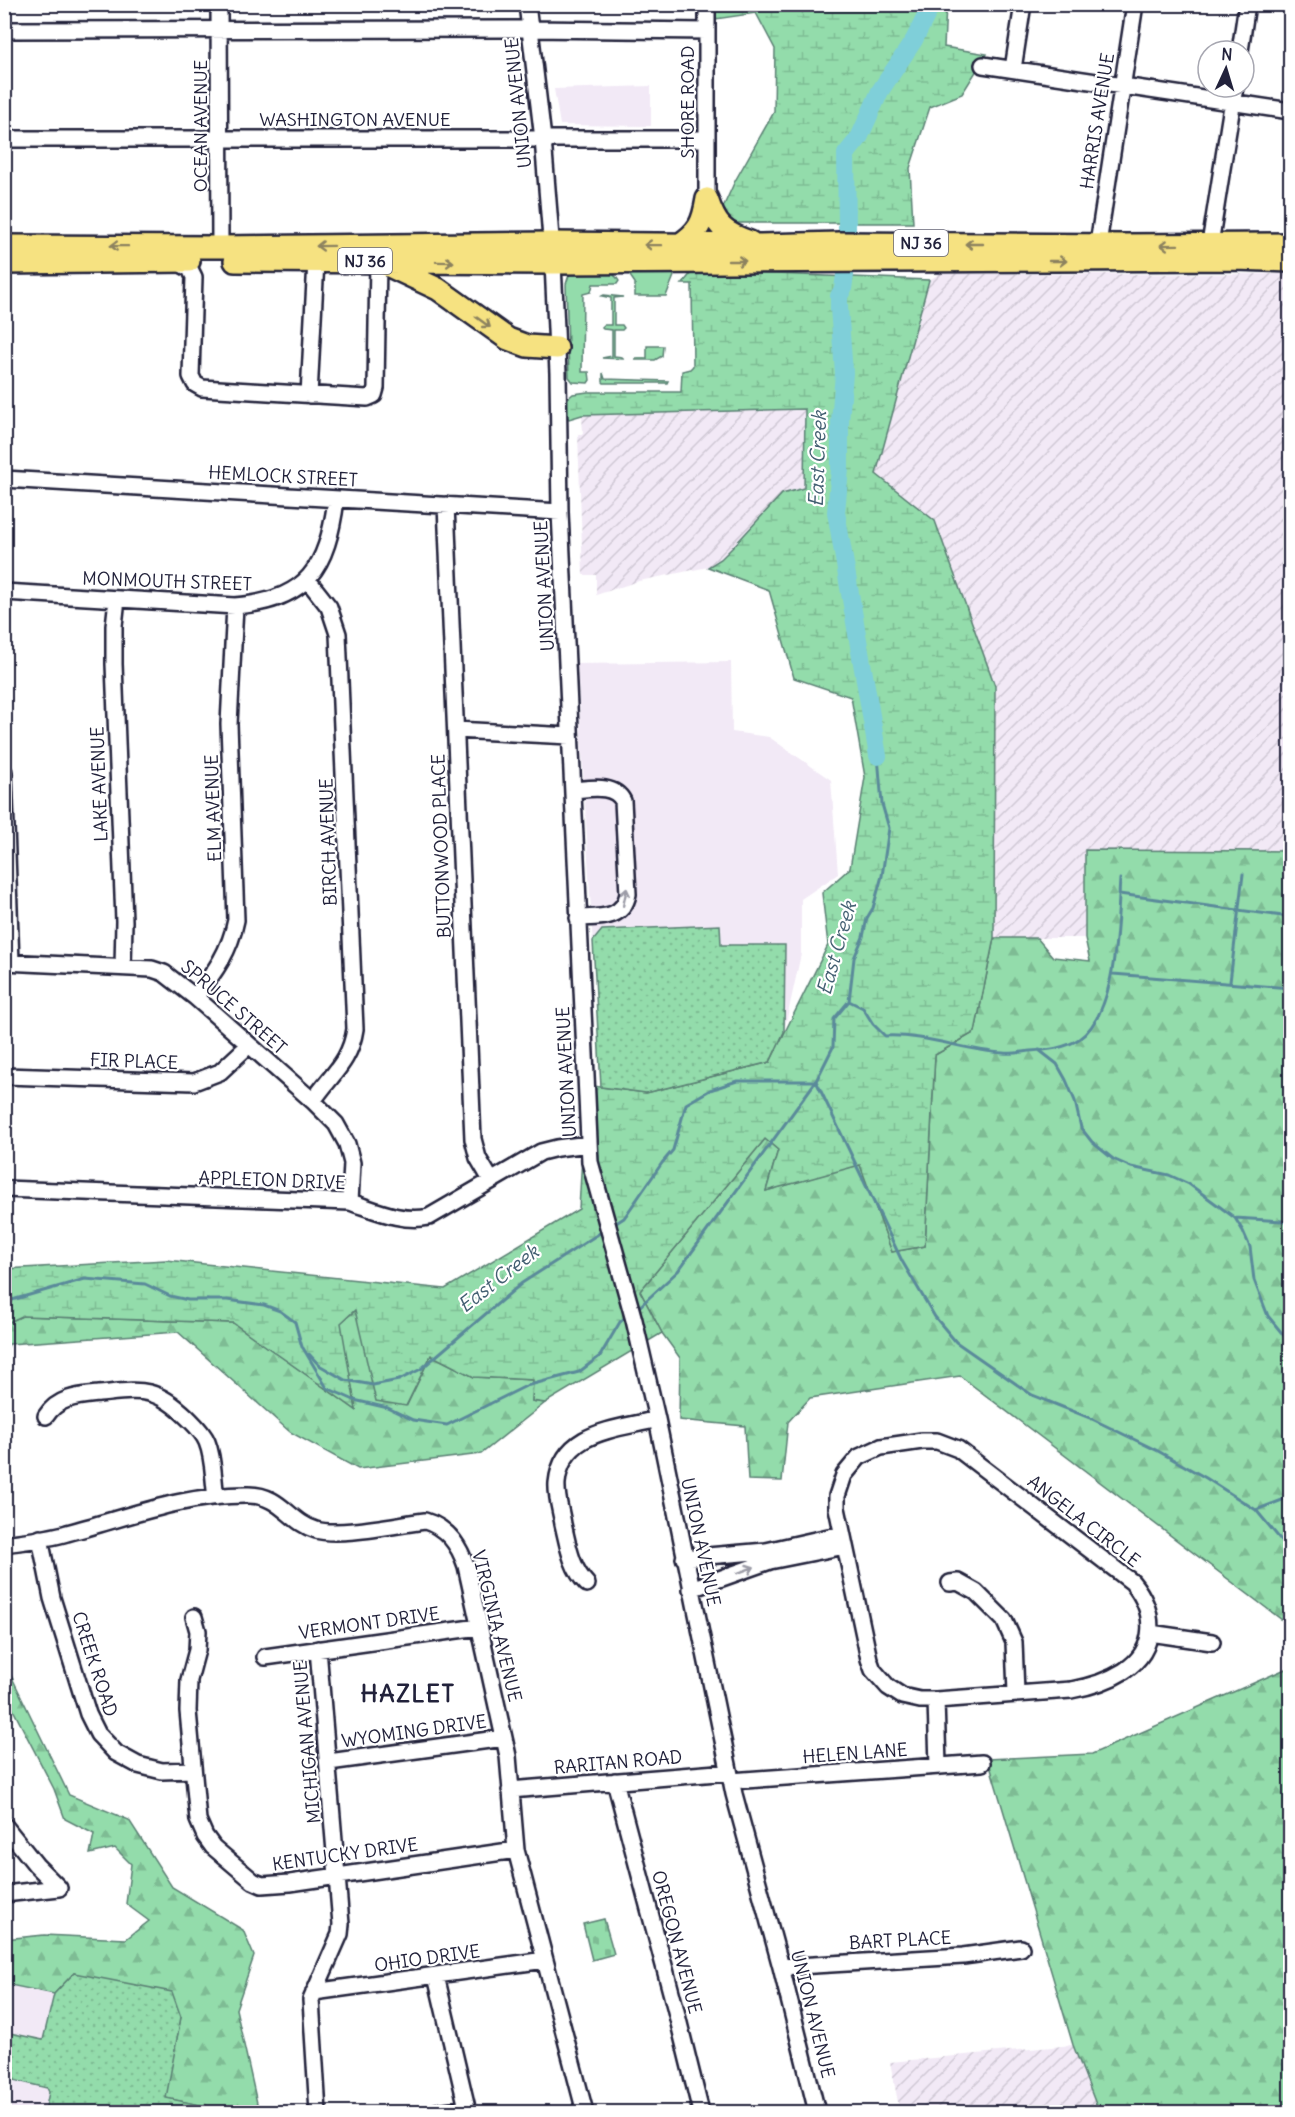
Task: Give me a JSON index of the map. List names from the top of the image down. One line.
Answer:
{"streets":{"highway":["NJ 36"],"street":["SHORE ROAD","UNION AVENUE","WASHINGTON AVENUE","HARRIS AVENUE","OCEAN AVENUE","HEMLOCK STREET","MONMOUTH STREET","LAKE AVENUE","ELM AVENUE","BIRCH AVENUE","BUTTONWOOD PLACE","SPRUCE STREET","FIR PLACE","APPLETON DRIVE","ANGELA CIRCLE","VERMONT DRIVE","VIRGINIA AVENUE","CREEK ROAD","WYOMING DRIVE","MICHIGAN AVENUE","HELEN LANE","RARITAN ROAD","KENTUCKY DRIVE","BART PLACE","OREGON AVENUE","OHIO DRIVE"]},"crossings":[["SHORE ROAD","WASHINGTON AVENUE"],["UNION AVENUE","WASHINGTON AVENUE"],["UNION AVENUE","NJ 36"],["UNION AVENUE","HEMLOCK STREET"],["UNION AVENUE","APPLETON DRIVE"],["UNION AVENUE","HELEN LANE"],["UNION AVENUE","RARITAN ROAD"],["UNION AVENUE","BART PLACE"],["WASHINGTON AVENUE","OCEAN AVENUE"],["HARRIS AVENUE","NJ 36"],["OCEAN AVENUE","NJ 36"],["HEMLOCK STREET","MONMOUTH STREET"],["HEMLOCK STREET","BUTTONWOOD PLACE"],["MONMOUTH STREET","LAKE AVENUE"],["MONMOUTH STREET","ELM AVENUE"],["MONMOUTH STREET","BIRCH AVENUE"],["LAKE AVENUE","SPRUCE STREET"],["ELM AVENUE","SPRUCE STREET"],["BIRCH AVENUE","SPRUCE STREET"],["BUTTONWOOD PLACE","APPLETON DRIVE"],["SPRUCE STREET","FIR PLACE"],["SPRUCE STREET","APPLETON DRIVE"],["VERMONT DRIVE","VIRGINIA AVENUE"],["VERMONT DRIVE","MICHIGAN AVENUE"],["VIRGINIA AVENUE","CREEK ROAD"],["VIRGINIA AVENUE","WYOMING DRIVE"],["VIRGINIA AVENUE","RARITAN ROAD"],["VIRGINIA AVENUE","KENTUCKY DRIVE"],["VIRGINIA AVENUE","OHIO DRIVE"],["CREEK ROAD","KENTUCKY DRIVE"],["WYOMING DRIVE","MICHIGAN AVENUE"],["MICHIGAN AVENUE","KENTUCKY DRIVE"],["MICHIGAN AVENUE","OHIO DRIVE"],["HELEN LANE","RARITAN ROAD"],["RARITAN ROAD","OREGON AVENUE"]],"districts":["HAZLET"],"water":["East Creek"],"north":"top"}
